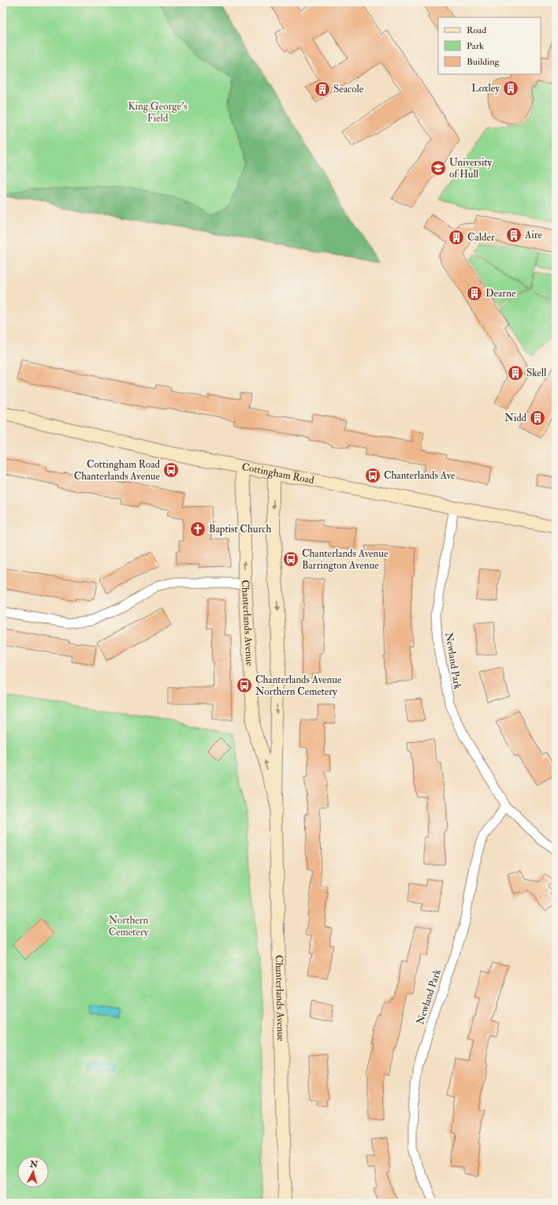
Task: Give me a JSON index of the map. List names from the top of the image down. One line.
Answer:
{"streets":{"street":["Cottingham Road","Chanterlands Avenue","Newland Park"]},"crossings":[["Cottingham Road","Chanterlands Avenue"],["Cottingham Road","Newland Park"]],"parks":["King George's Field","Northern Cemetery"],"places":{"building":["Loxley","Seacole","Aire","Calder","Dearne","Skell","Nidd"],"school or university":["University of Hull"],"bus stop":["Cottingham Road Chanterlands Avenue","Chanterlands Ave","Chanterlands Avenue Barrington Avenue","Chanterlands Avenue Northern Cemetery"],"church":["Baptist Church"]},"legend":["Road","Park","Building"],"north":"top"}
